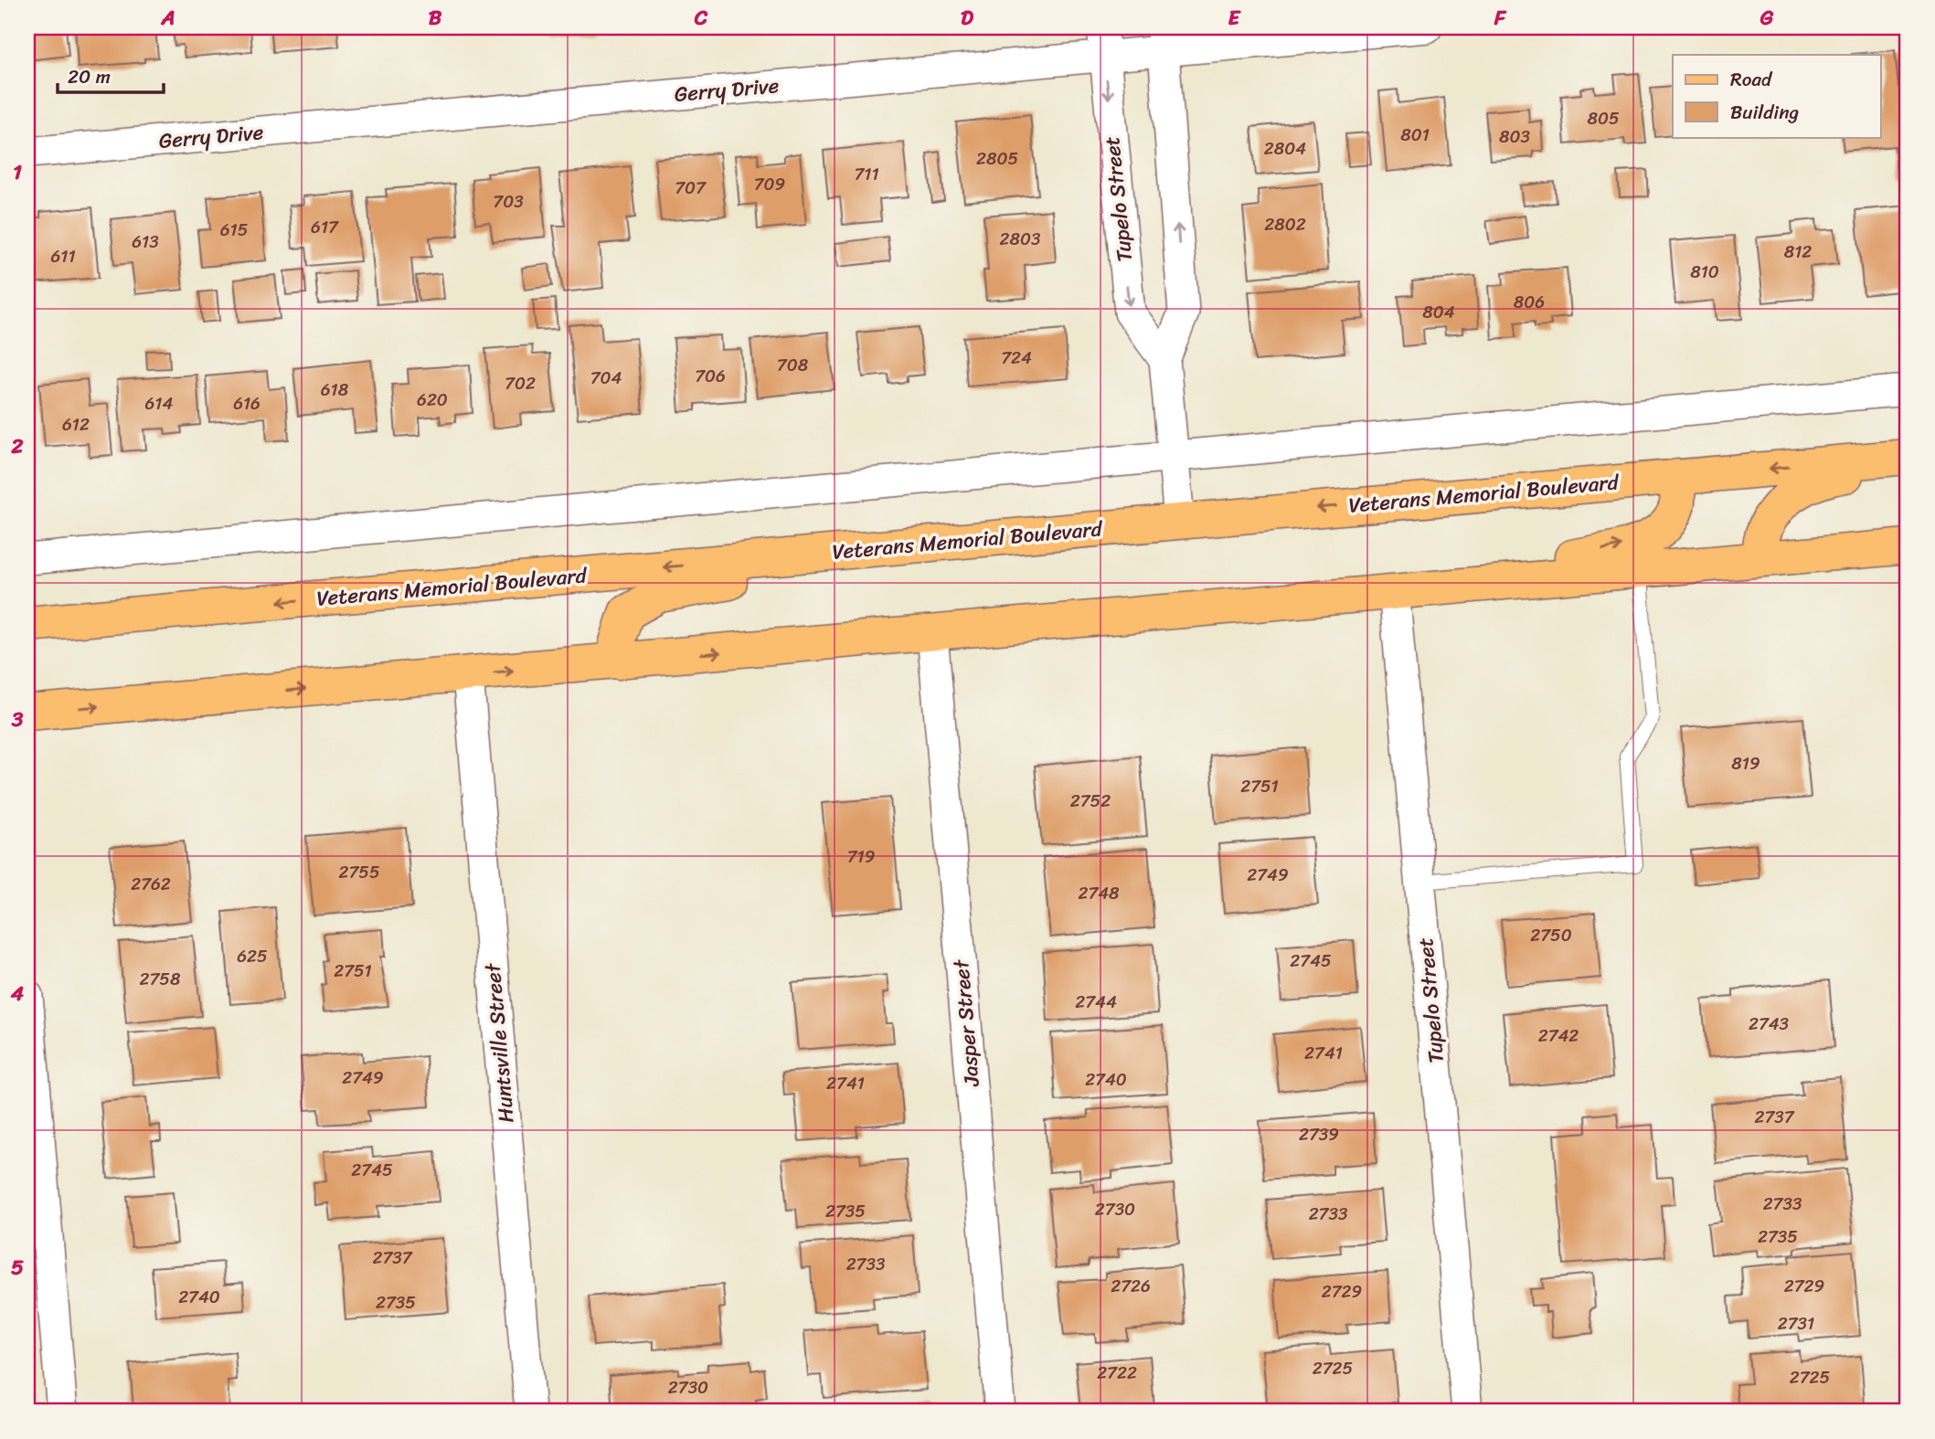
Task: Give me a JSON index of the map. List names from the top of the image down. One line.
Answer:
{"streets":{"main road":["Veterans Memorial Boulevard"],"street":["Gerry Drive","Tupelo Street","Jasper Street","Huntsville Street"]},"crossings":[["Gerry Drive","Tupelo Street"],["Tupelo Street","Veterans Memorial Boulevard"]],"house_numbers":["805","801","803","2804","2805","711","709","707","703","2802","617","615","2803","613","812","611","810","806","804","724","708","706","704","702","618","620","614","616","612","819","2751","2752","719","2755","2749","2762","2748","2750","625","2745","2751","2758","2744","2743","2742","2741","2749","2740","2741","2737","2739","2745","2733","2730","2735","2733","2735","2737","2733","2726","2729","2729","2740","2735","2731","2725","2722","2725","2730"],"legend":["Road","Building"],"scale_bar":"20 m","grid":{"columns":["A","B","C","D","E","F","G"],"rows":["1","2","3","4","5"]}}
